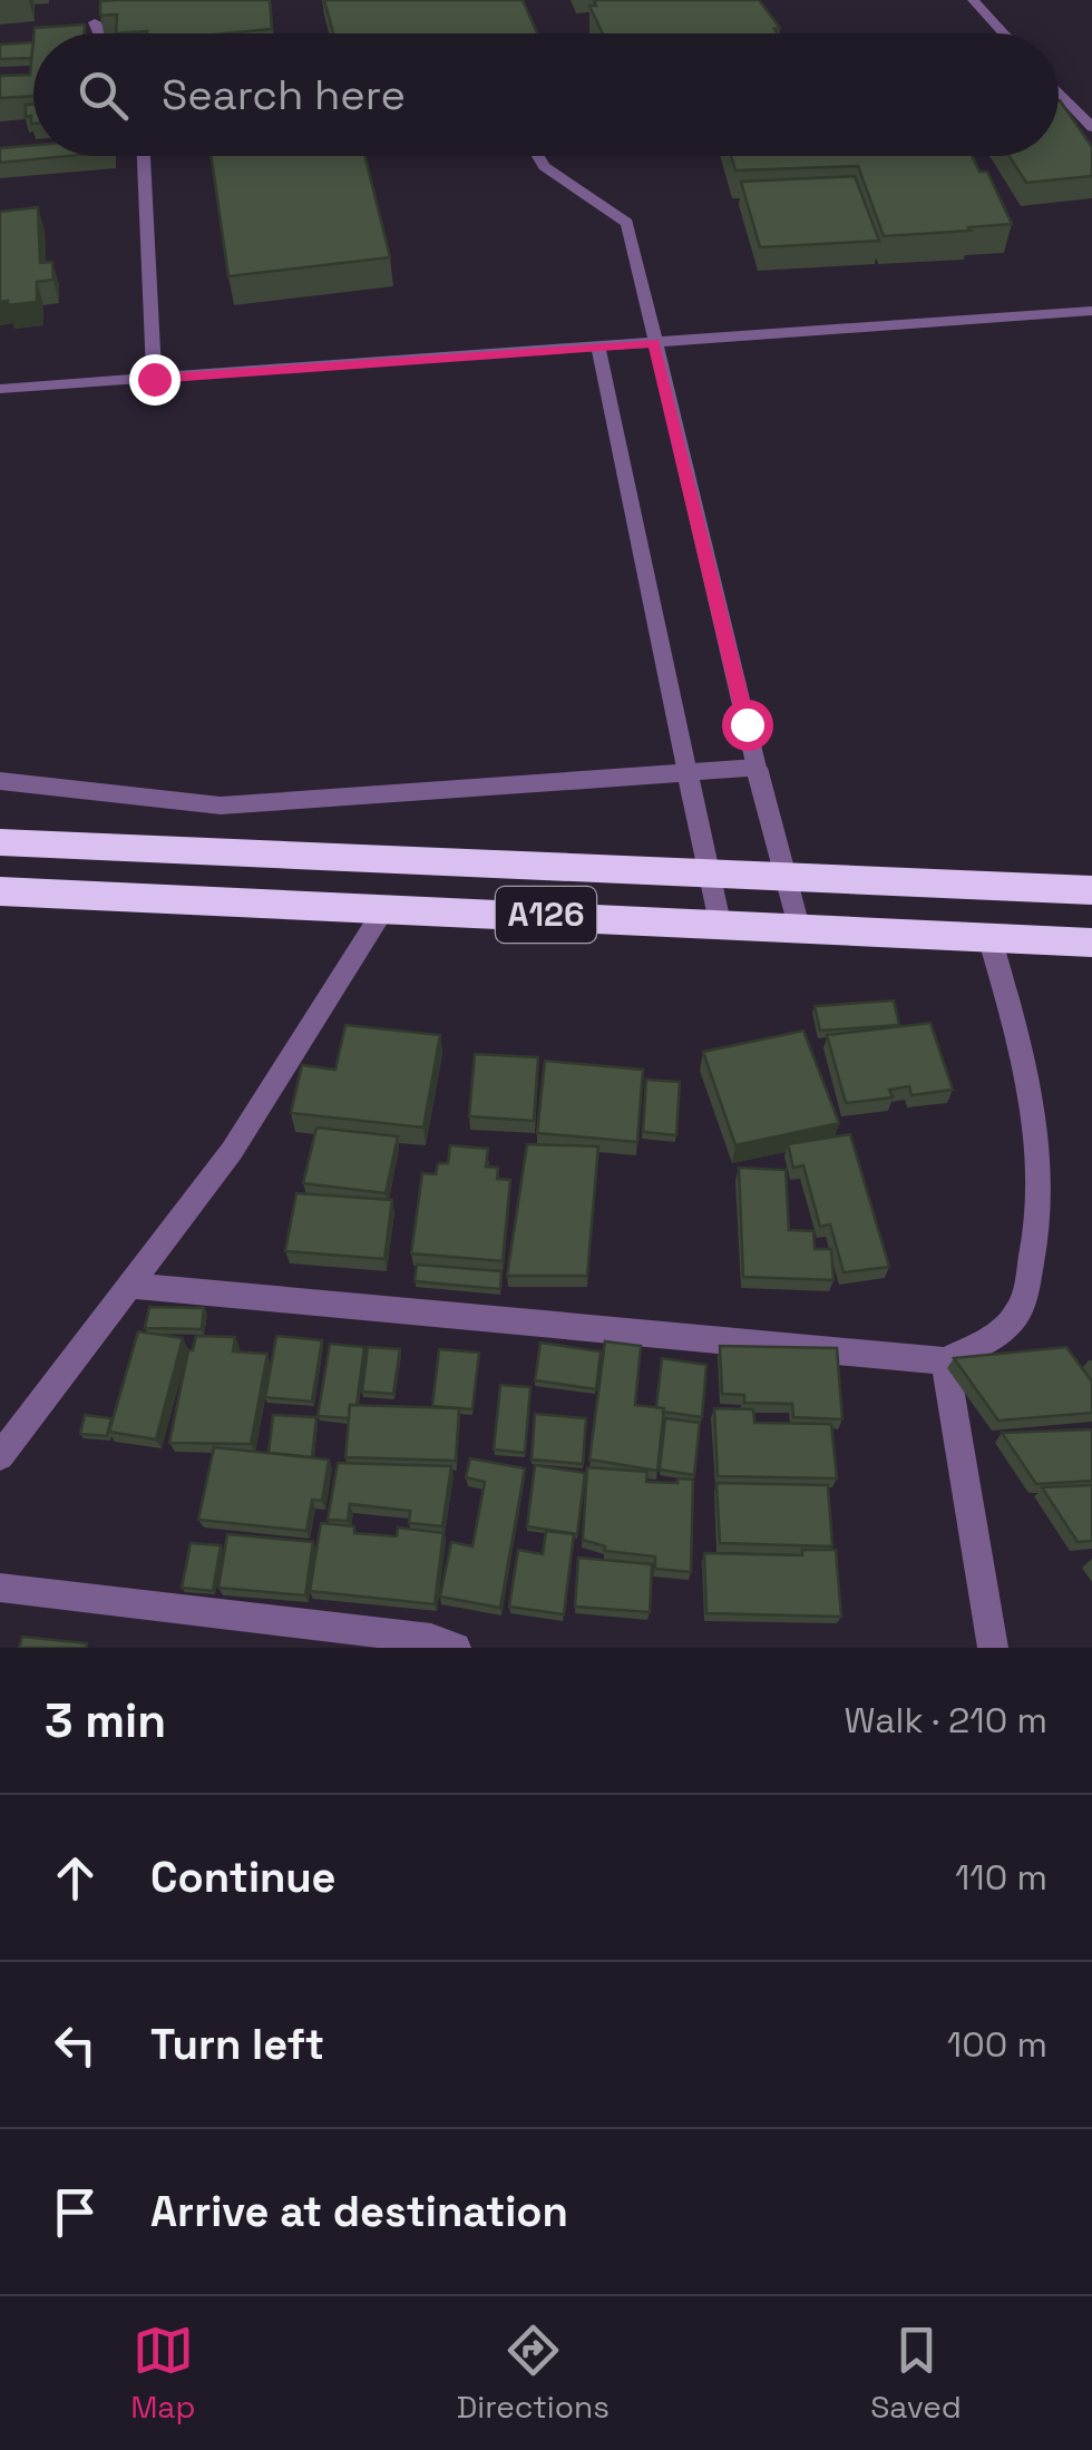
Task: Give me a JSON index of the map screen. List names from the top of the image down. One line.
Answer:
{"streets":{"highway":["A126"]},"page":{"search":"Search here","heading":["3 min","Walk · 210 m"],"list":[["Continue","110 m"],["Turn left","100 m"],"Arrive at destination"],"nav":["Map","Directions","Saved"]}}
